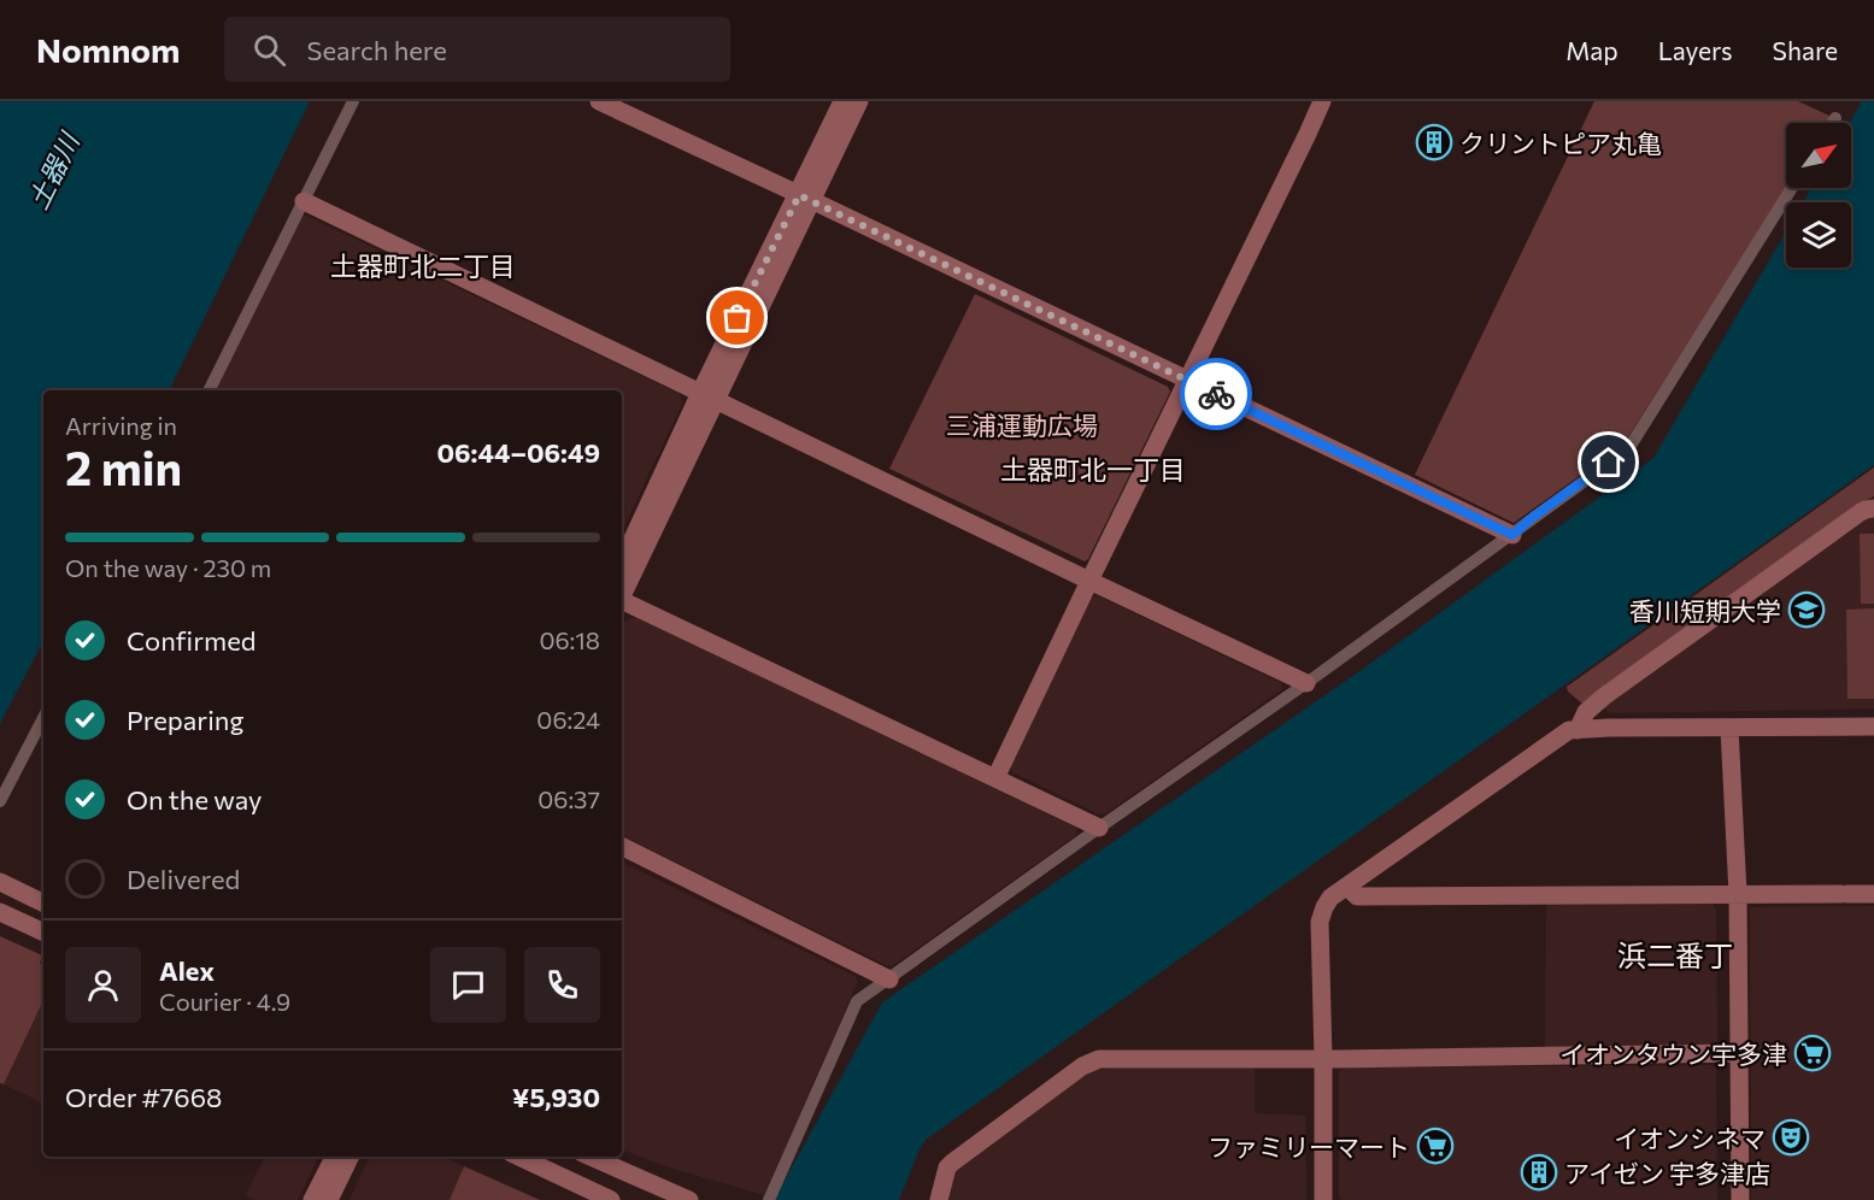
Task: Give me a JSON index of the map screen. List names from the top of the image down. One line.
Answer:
{"districts":["土器町北二丁目","土器町北一丁目","浜二番丁"],"water":["土器川"],"parks":["三浦運動広場"],"places":{"building":["クリントピア丸亀","アイゼン 宇多津店"],"school or university":["香川短期大学"],"supermarket":["イオンタウン宇多津","ファミリーマート"],"theatre":["イオンシネマ"]},"north":"top right","page":{"header":"Nomnom","search":"Search here","nav":["Map","Layers","Share"],"heading":["2 min","Arriving in","06:44–06:49"],"panel":["Alex","Courier · 4.9","Order #7668","¥5,930"],"bar":"On the way · 230 m","list":[["Confirmed","06:18"],["Preparing","06:24"],["On the way","06:37"],"Delivered"]}}
